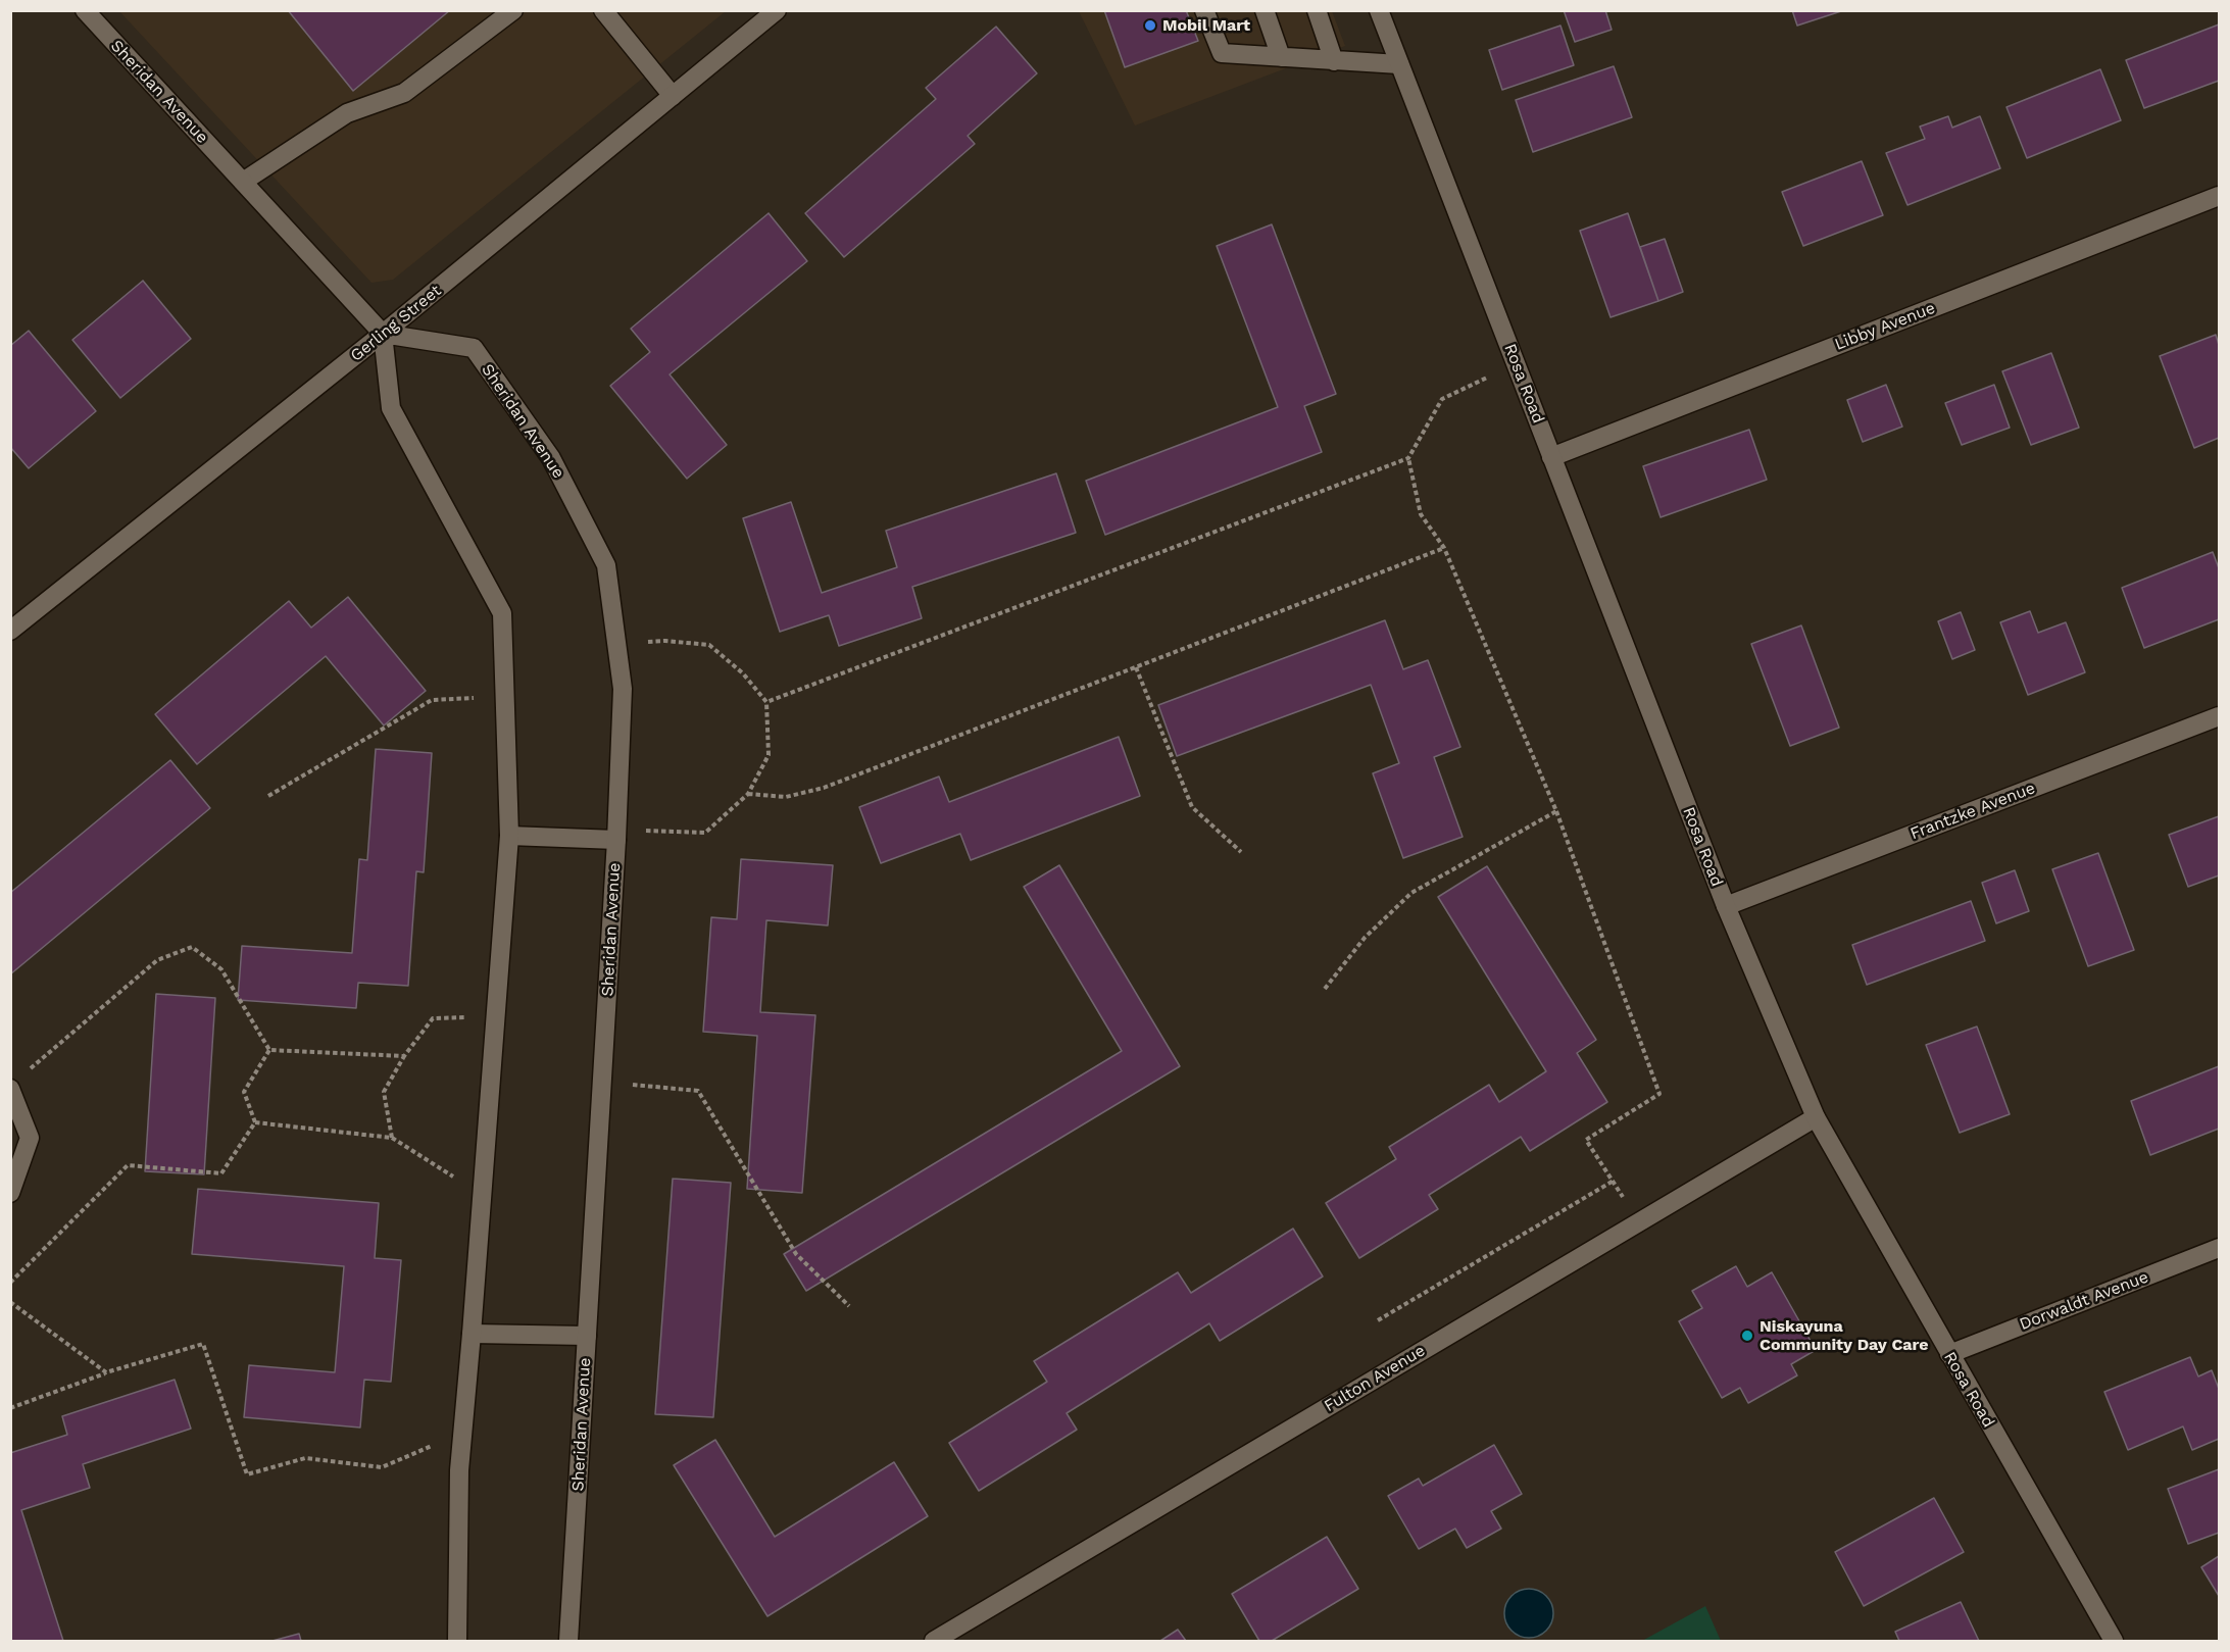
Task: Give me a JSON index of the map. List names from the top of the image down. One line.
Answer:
{"streets":{"street":["Sheridan Avenue","Gerling Street","Libby Avenue","Rosa Road","Frantzke Avenue","Dorwaldt Avenue","Fulton Avenue"]},"crossings":[["Sheridan Avenue","Gerling Street"],["Libby Avenue","Rosa Road"],["Rosa Road","Frantzke Avenue"],["Rosa Road","Dorwaldt Avenue"],["Rosa Road","Fulton Avenue"]],"places":["Mobil Mart","Niskayuna Community Day Care"]}
